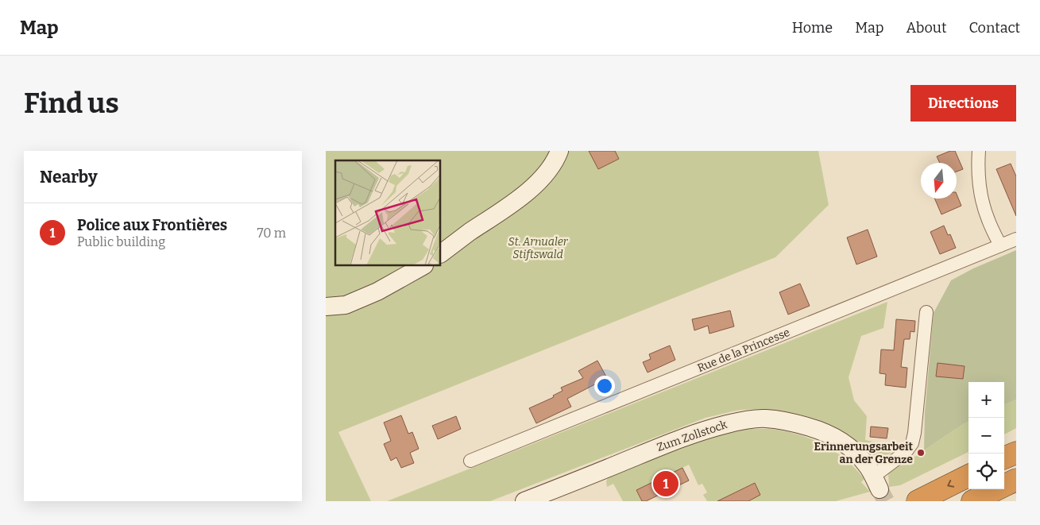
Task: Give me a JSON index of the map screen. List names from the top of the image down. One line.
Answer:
{"streets":{"street":["Rue de la Princesse","Zum Zollstock"]},"parks":["St. Arnualer Stiftswald"],"places":["Erinnerungsarbeit an der Grenze"],"north":"bottom","page":{"header":"Map","nav":["Home","Map","About","Contact"],"buttons":"Directions","title":"Find us","heading":"Nearby","list":[{"mark":"1","name":"Police aux Frontières","note":"Public building","value":"70 m"}],"map_buttons":["+","−"],"pins":"1"}}
